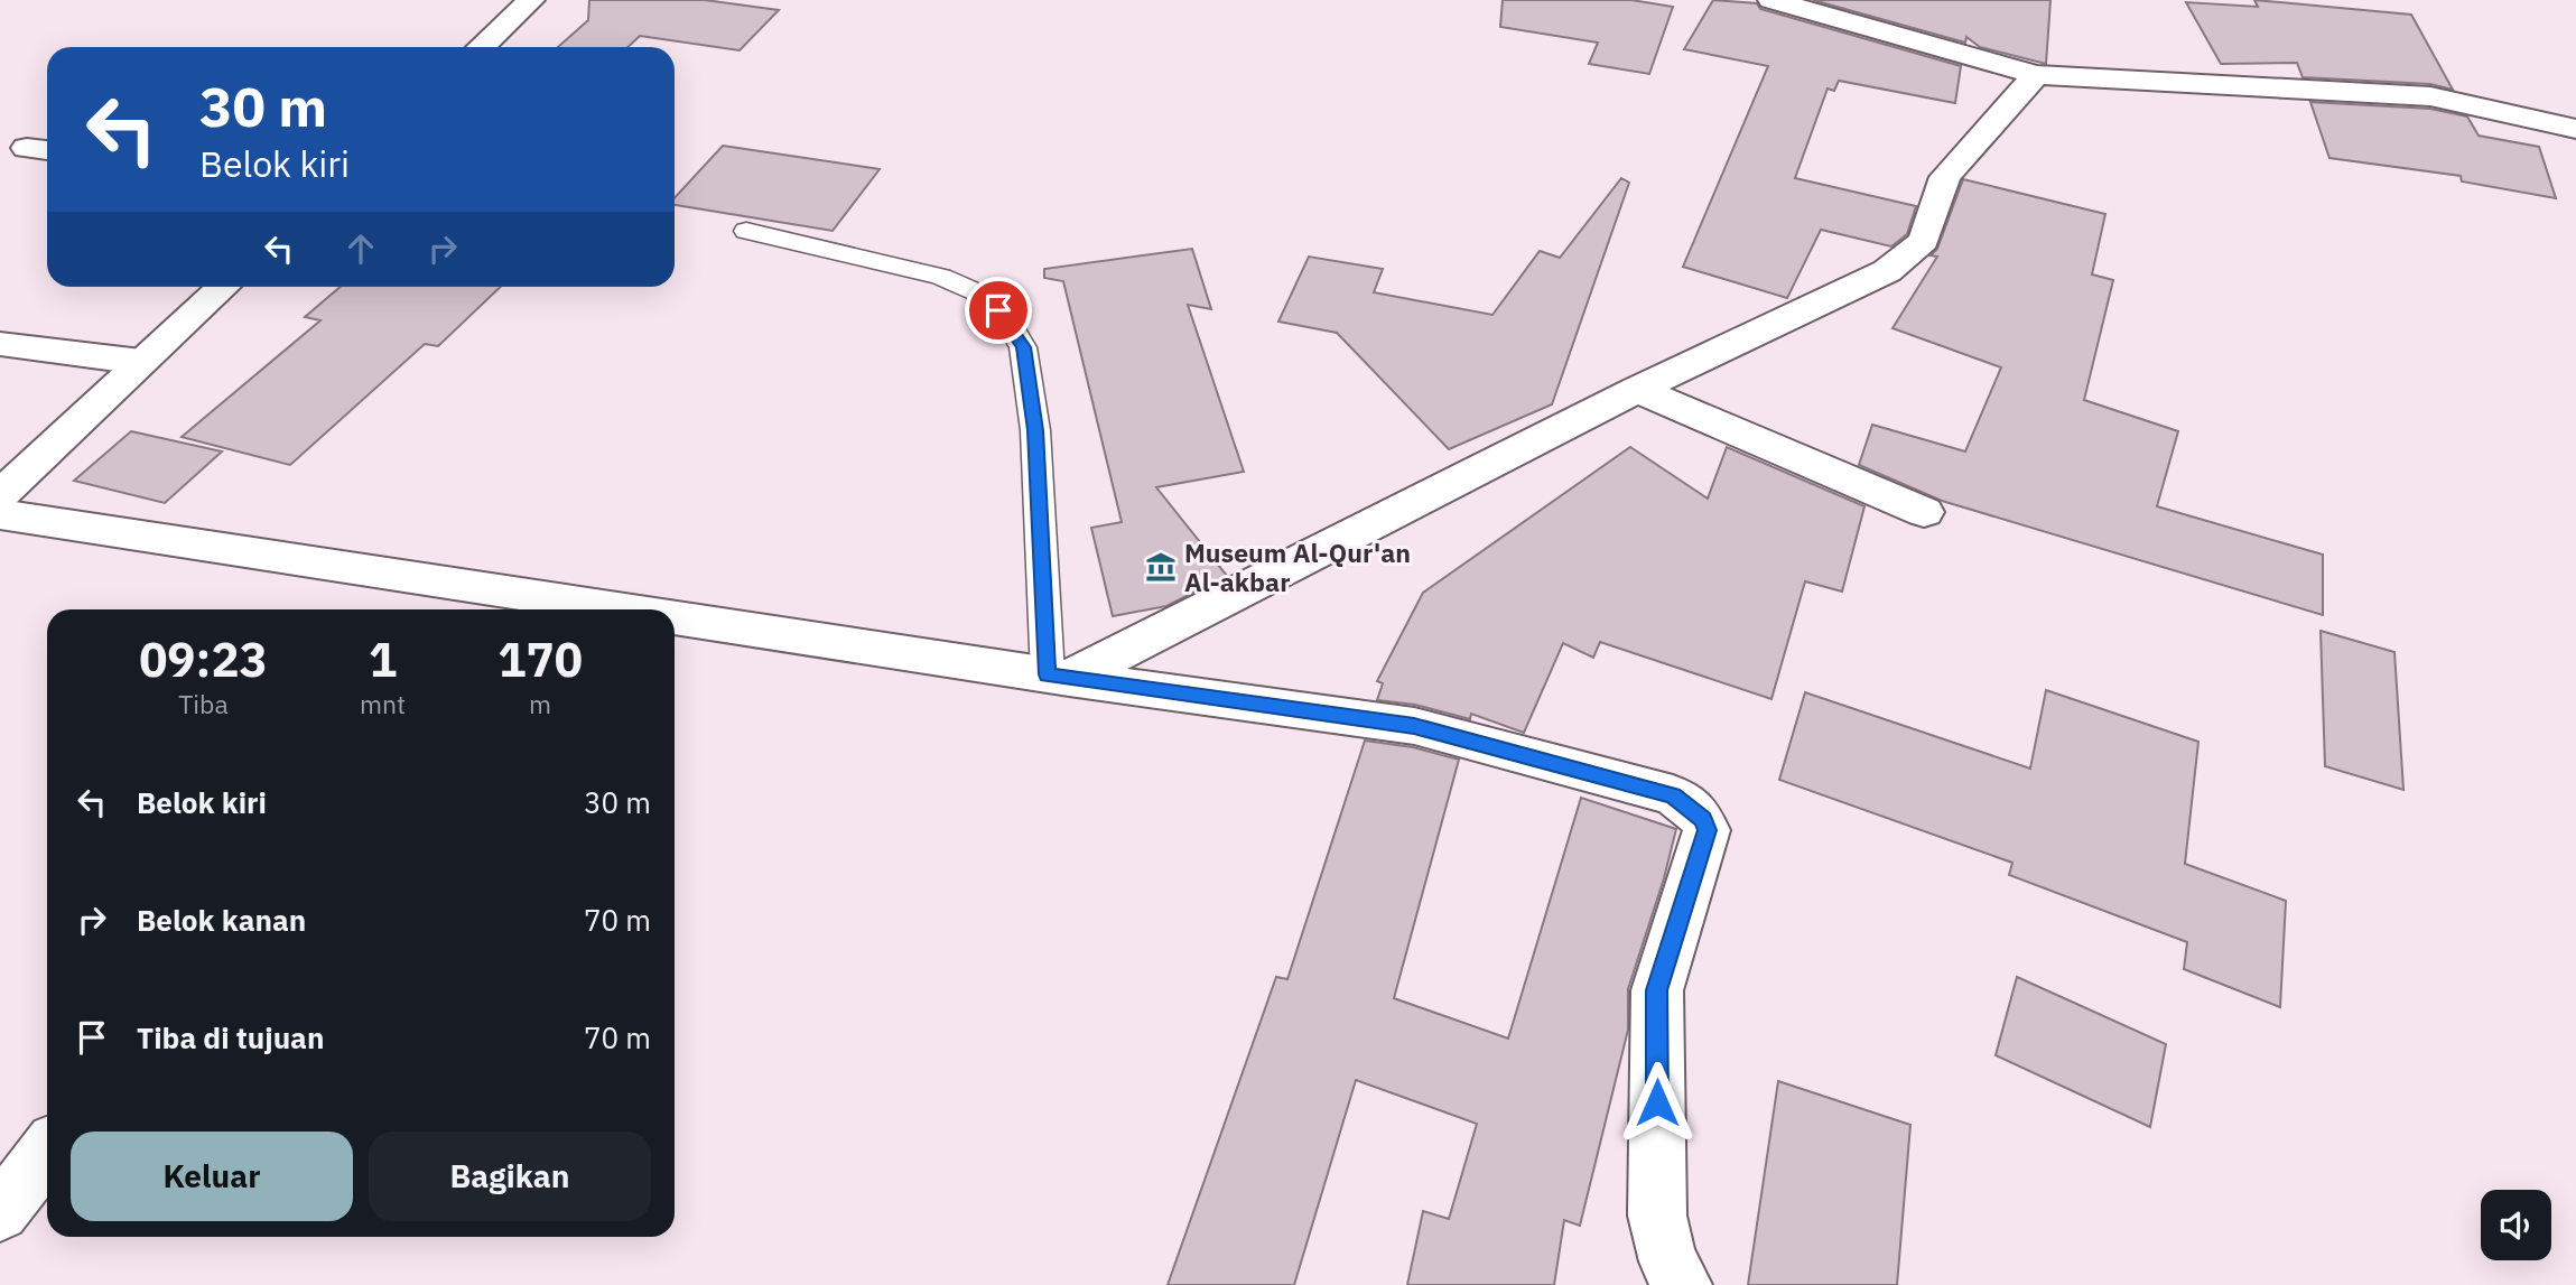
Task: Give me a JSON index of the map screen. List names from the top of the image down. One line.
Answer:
{"places":{"museum":["Museum Al-Qur'an Al-akbar"]},"page":{"turn":["30 m","Belok kiri"],"eta":["09:23","Tiba","1","mnt","170","m"],"list":[{"name":"Belok kiri","value":"30 m"},{"name":"Belok kanan","value":"70 m"},{"name":"Tiba di tujuan","value":"70 m"}],"buttons":["Keluar","Bagikan"]}}
